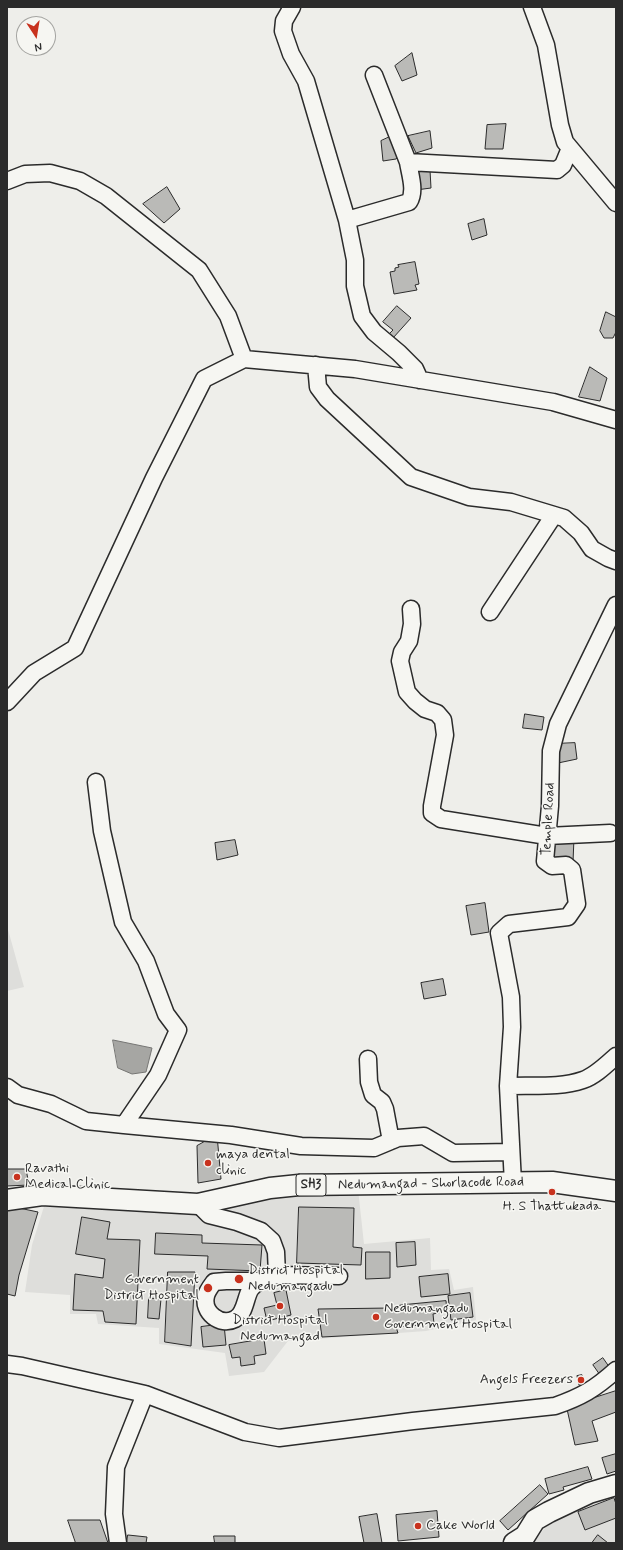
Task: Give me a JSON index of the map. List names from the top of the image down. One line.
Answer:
{"streets":{"main road":["Nedumangad - Shorlacode Road","SH3"],"street":["Temple Road"]},"crossings":[["Temple Road","Nedumangad - Shorlacode Road"]],"places":["maya dental clinic","Ravathi Medical Clinic","H. S Thattukada","District Hospital Nedumangadu","Government District Hospital","District Hospital Nedumangad","Nedumangadu Government Hospital","Angels Freezers","Cake World"],"north":"bottom"}
